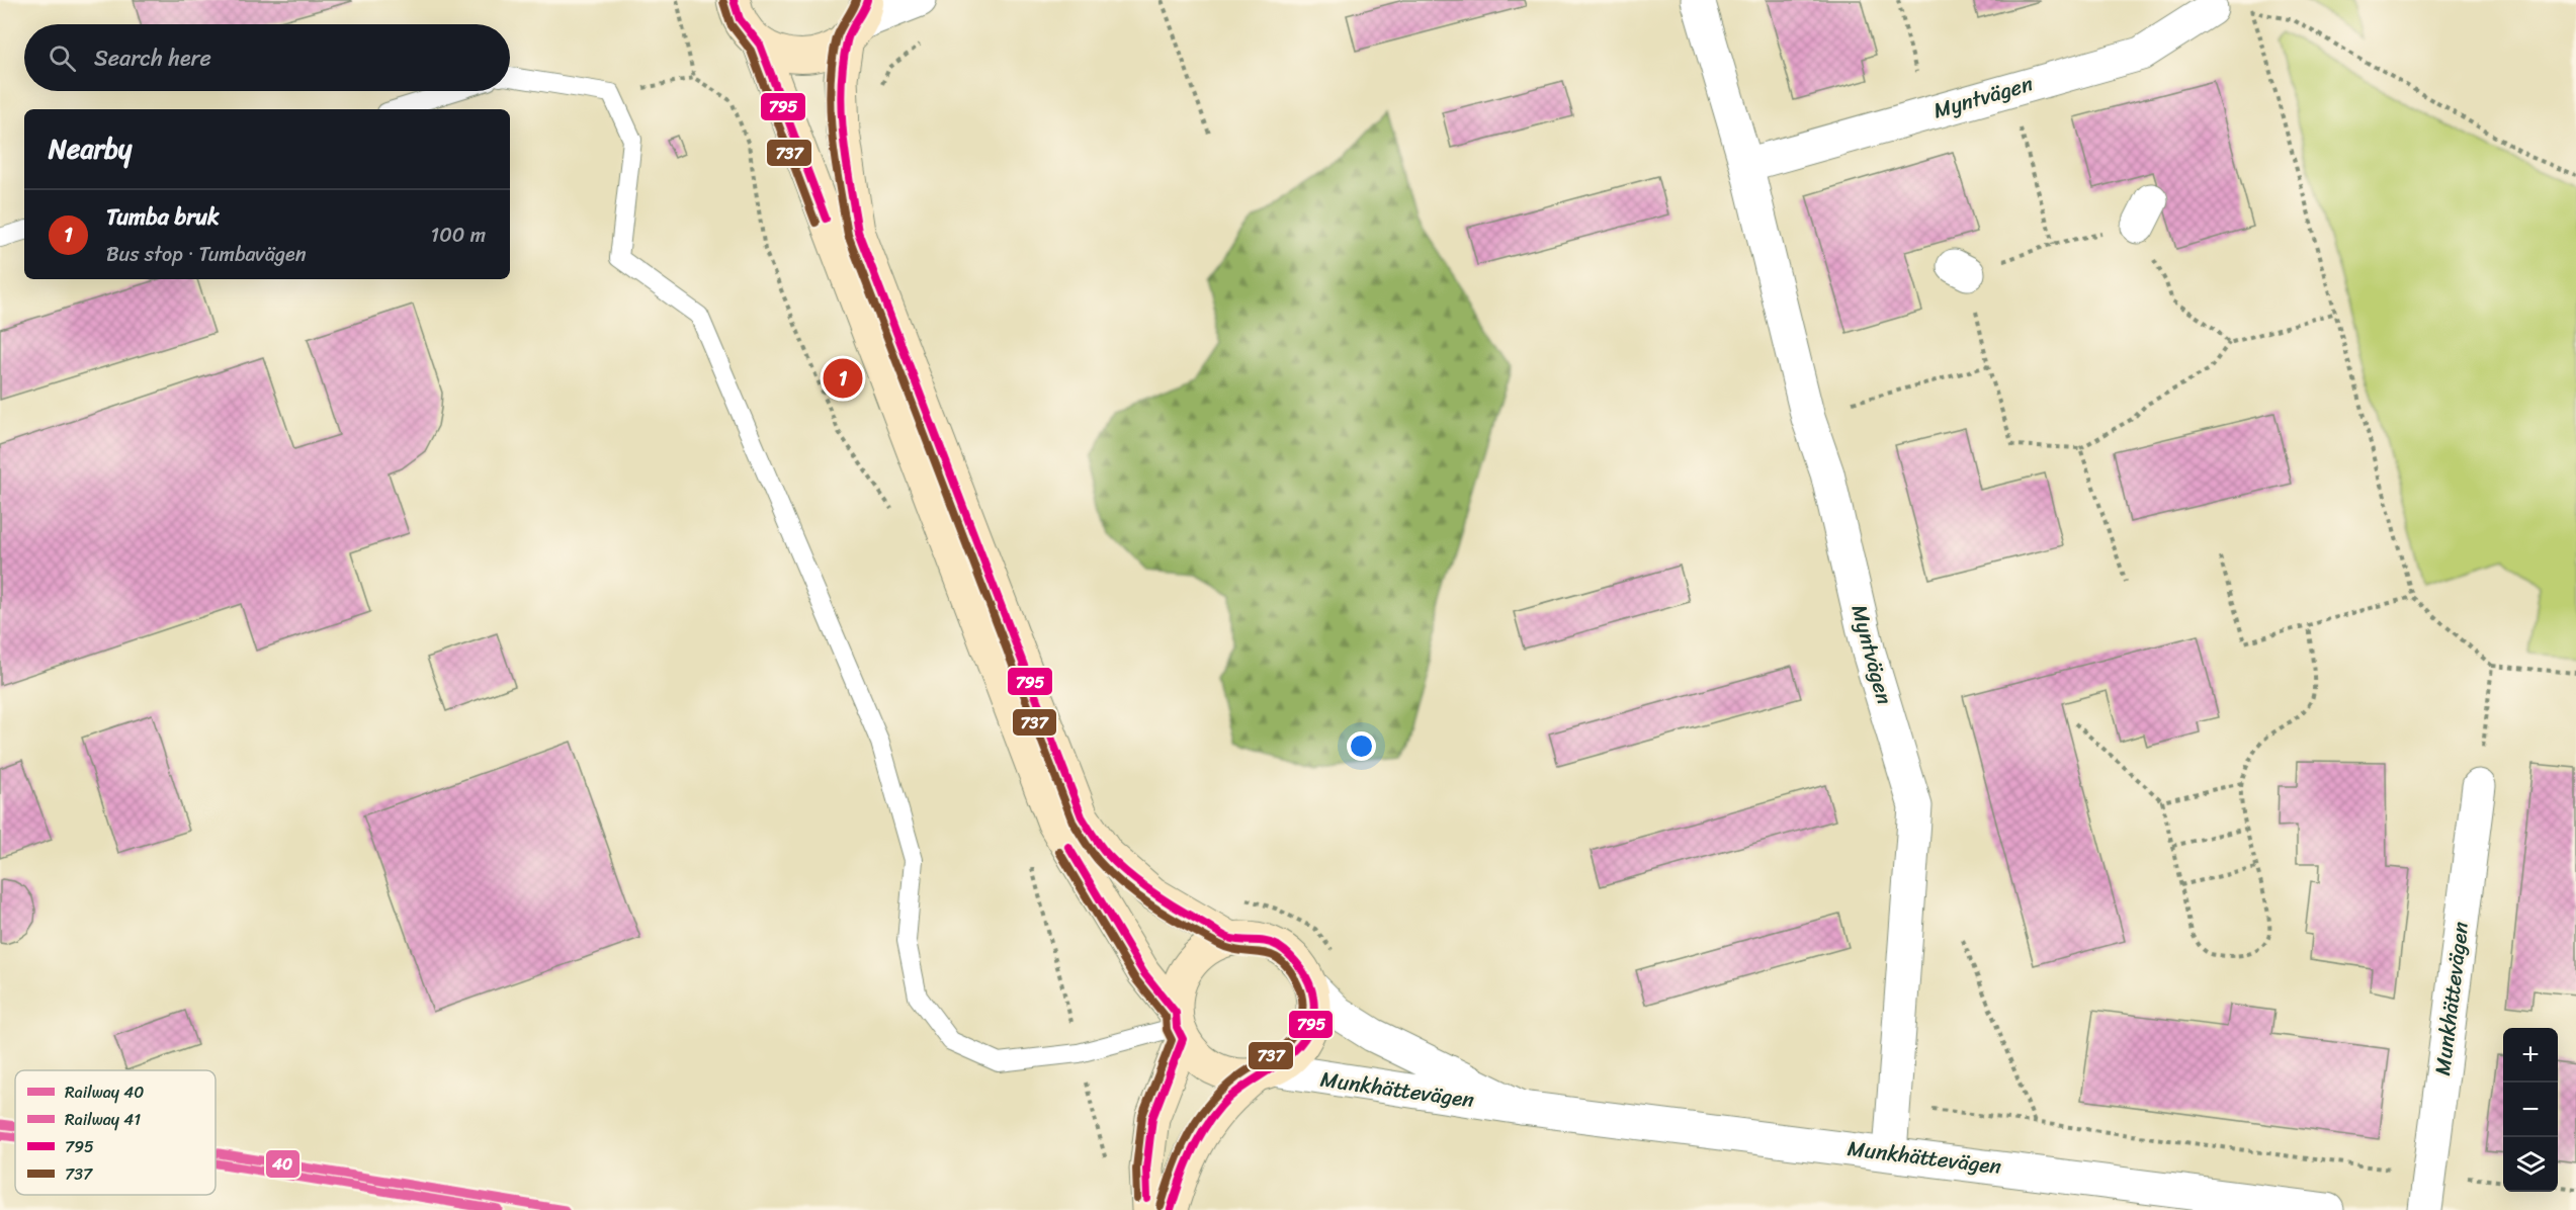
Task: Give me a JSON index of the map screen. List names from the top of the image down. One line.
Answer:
{"streets":{"street":["Myntvägen","Munkhättevägen"]},"crossings":[["Myntvägen","Munkhättevägen"]],"lines":["transit line 795","transit line 737","rail line 40","rail line 41"],"legend":["Railway 40","Railway 41","795","737"],"page":{"search":"Search here","heading":"Nearby","list":[{"mark":"1","name":"Tumba bruk","note":"Bus stop · Tumbavägen","value":"100 m"}],"pins":"1","map_buttons":["+","−"]}}
